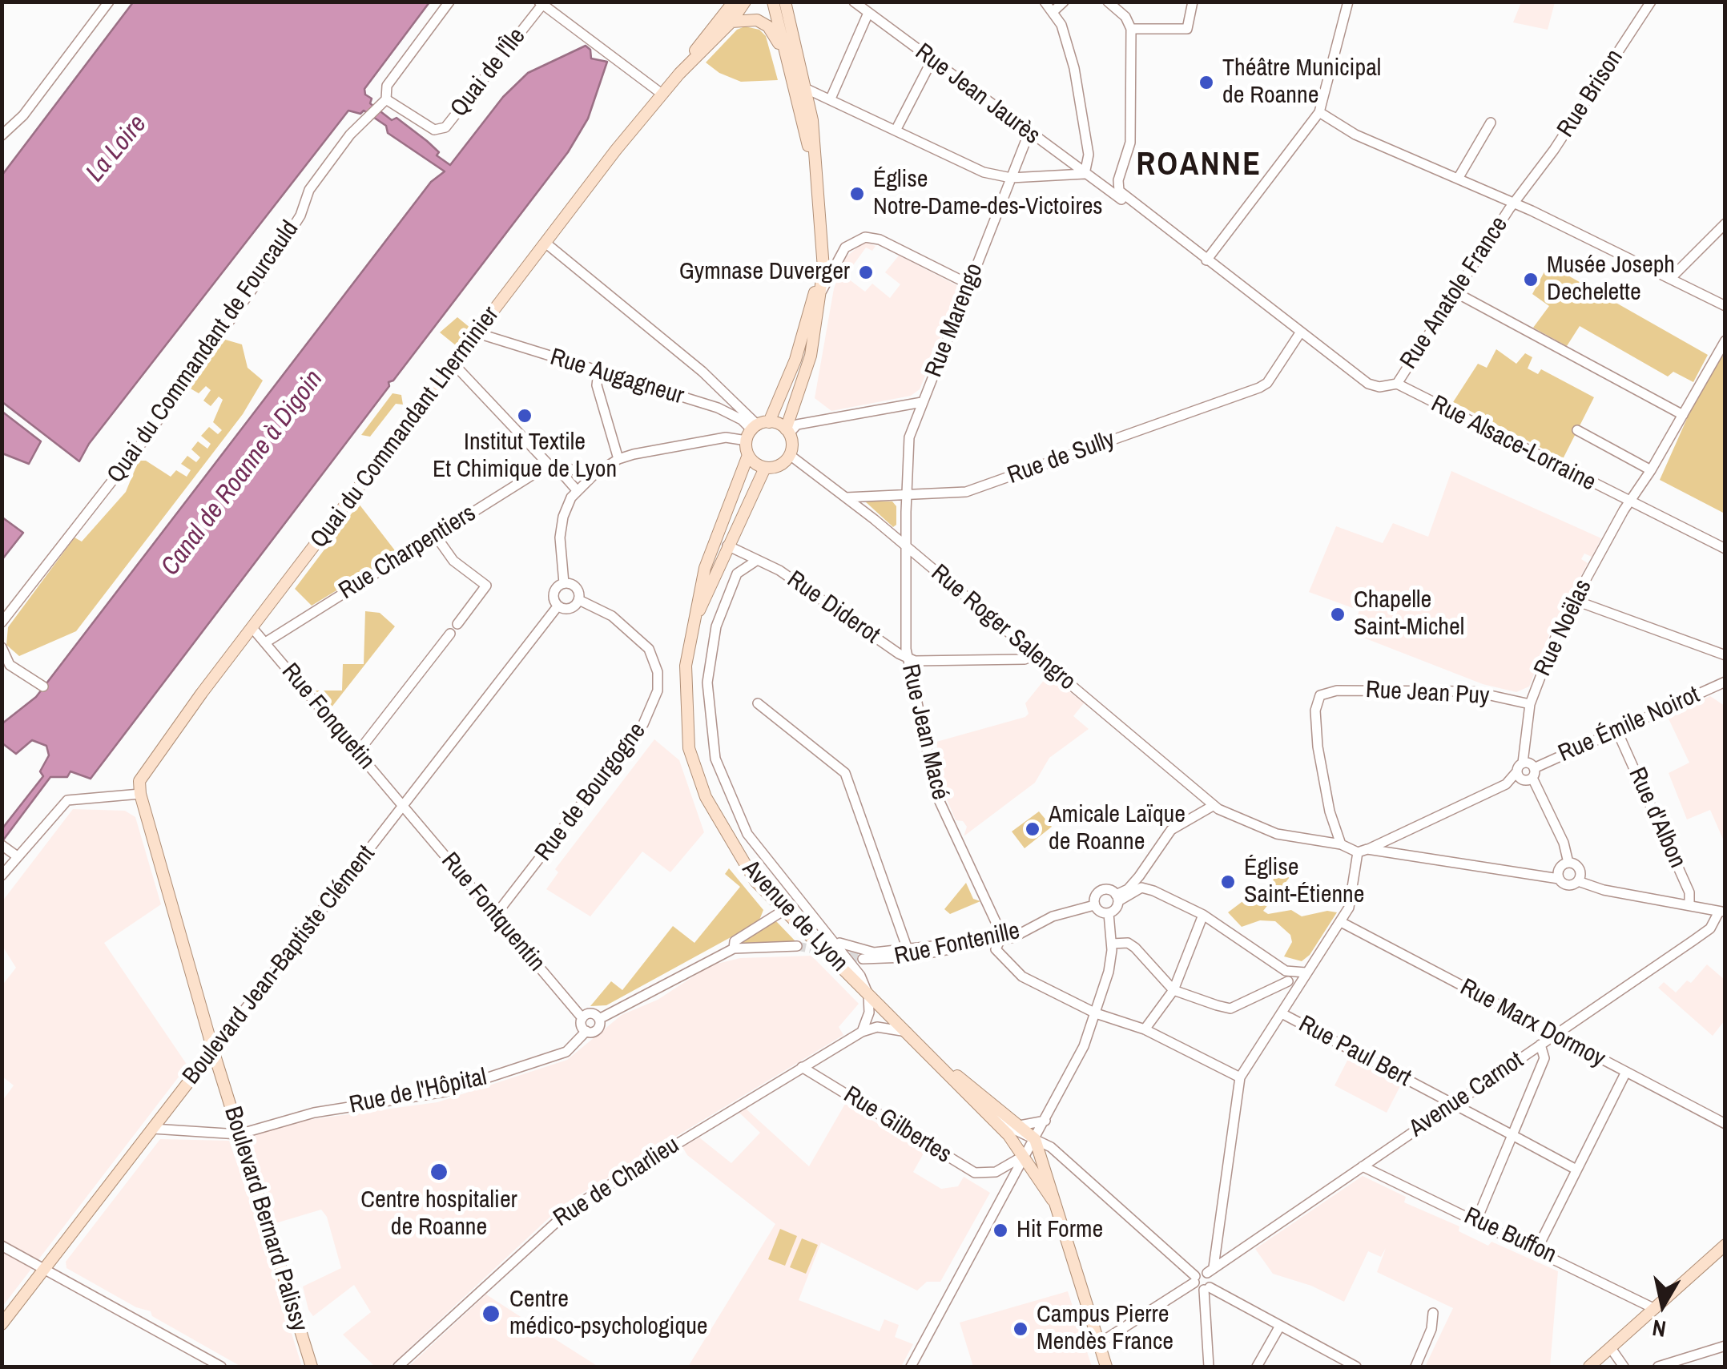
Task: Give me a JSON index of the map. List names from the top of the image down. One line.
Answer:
{"streets":{"main road":["Quai du Commandant Lherminier","Avenue de Lyon","Boulevard Jean-Baptiste Clément","Boulevard Bernard Palissy"],"street":["Quai de l'Île","Rue Brison","Rue Jean Jaurès","Rue Anatole France","Rue Marengo","Quai du Commandant de Fourcauld","Rue Augagneur","Rue Alsace-Lorraine","Rue de Sully","Rue Charpentiers","Rue Diderot","Rue Roger Salengro","Rue Noëlas","Rue Jean Puy","Rue Fonquetin","Rue Émile Noirot","Rue Jean Macé","Rue de Bourgogne","Rue d'Albon","Rue Fontquentin","Rue Fontenille","Rue Marx Dormoy","Rue Paul Bert","Rue de l'Hôpital","Avenue Carnot","Rue Gilbertes","Rue de Charlieu","Rue Buffon"]},"crossings":[["Quai de l'Île","Quai du Commandant de Fourcauld"],["Rue Brison","Rue Anatole France"],["Rue Jean Jaurès","Rue Anatole France"],["Rue Jean Jaurès","Rue Marengo"],["Rue Jean Jaurès","Rue Alsace-Lorraine"],["Rue Jean Jaurès","Rue de Sully"],["Rue Anatole France","Rue Alsace-Lorraine"],["Rue Marengo","Rue de Sully"],["Rue Marengo","Rue Jean Macé"],["Rue Augagneur","Quai du Commandant Lherminier"],["Rue Augagneur","Rue Roger Salengro"],["Rue Augagneur","Avenue de Lyon"],["Quai du Commandant Lherminier","Rue Fonquetin"],["Quai du Commandant Lherminier","Boulevard Bernard Palissy"],["Rue Alsace-Lorraine","Rue Noëlas"],["Rue de Sully","Rue Roger Salengro"],["Rue Charpentiers","Rue Fonquetin"],["Rue Diderot","Rue Jean Macé"],["Rue Diderot","Avenue de Lyon"],["Rue Roger Salengro","Rue Jean Puy"],["Rue Roger Salengro","Rue Jean Macé"],["Rue Roger Salengro","Avenue de Lyon"],["Rue Noëlas","Rue Jean Puy"],["Rue Fonquetin","Rue Fontquentin"],["Rue Fonquetin","Boulevard Jean-Baptiste Clément"],["Rue Émile Noirot","Rue d'Albon"],["Rue Jean Macé","Rue Fontenille"],["Rue de Bourgogne","Rue Fontquentin"],["Rue de Bourgogne","Boulevard Jean-Baptiste Clément"],["Rue Fontquentin","Boulevard Jean-Baptiste Clément"],["Rue Fontquentin","Rue de l'Hôpital"],["Avenue de Lyon","Rue Gilbertes"],["Avenue de Lyon","Rue de Charlieu"],["Boulevard Jean-Baptiste Clément","Boulevard Bernard Palissy"],["Rue Marx Dormoy","Avenue Carnot"],["Rue Paul Bert","Avenue Carnot"],["Rue de l'Hôpital","Boulevard Bernard Palissy"],["Avenue Carnot","Rue Buffon"],["Rue Gilbertes","Rue de Charlieu"]],"districts":["ROANNE"],"water":["La Loire","Canal de Roanne à Digoin"],"places":["Théâtre Municipal de Roanne","Église Notre-Dame-des-Victoires","Gymnase Duverger","Musée Joseph Dechelette","Institut Textile Et Chimique de Lyon","Chapelle Saint-Michel","Amicale Laïque de Roanne","Église Saint-Étienne","Centre hospitalier de Roanne","Hit Forme","Centre médico-psychologique","Campus Pierre Mendès France"],"north":"bottom"}
